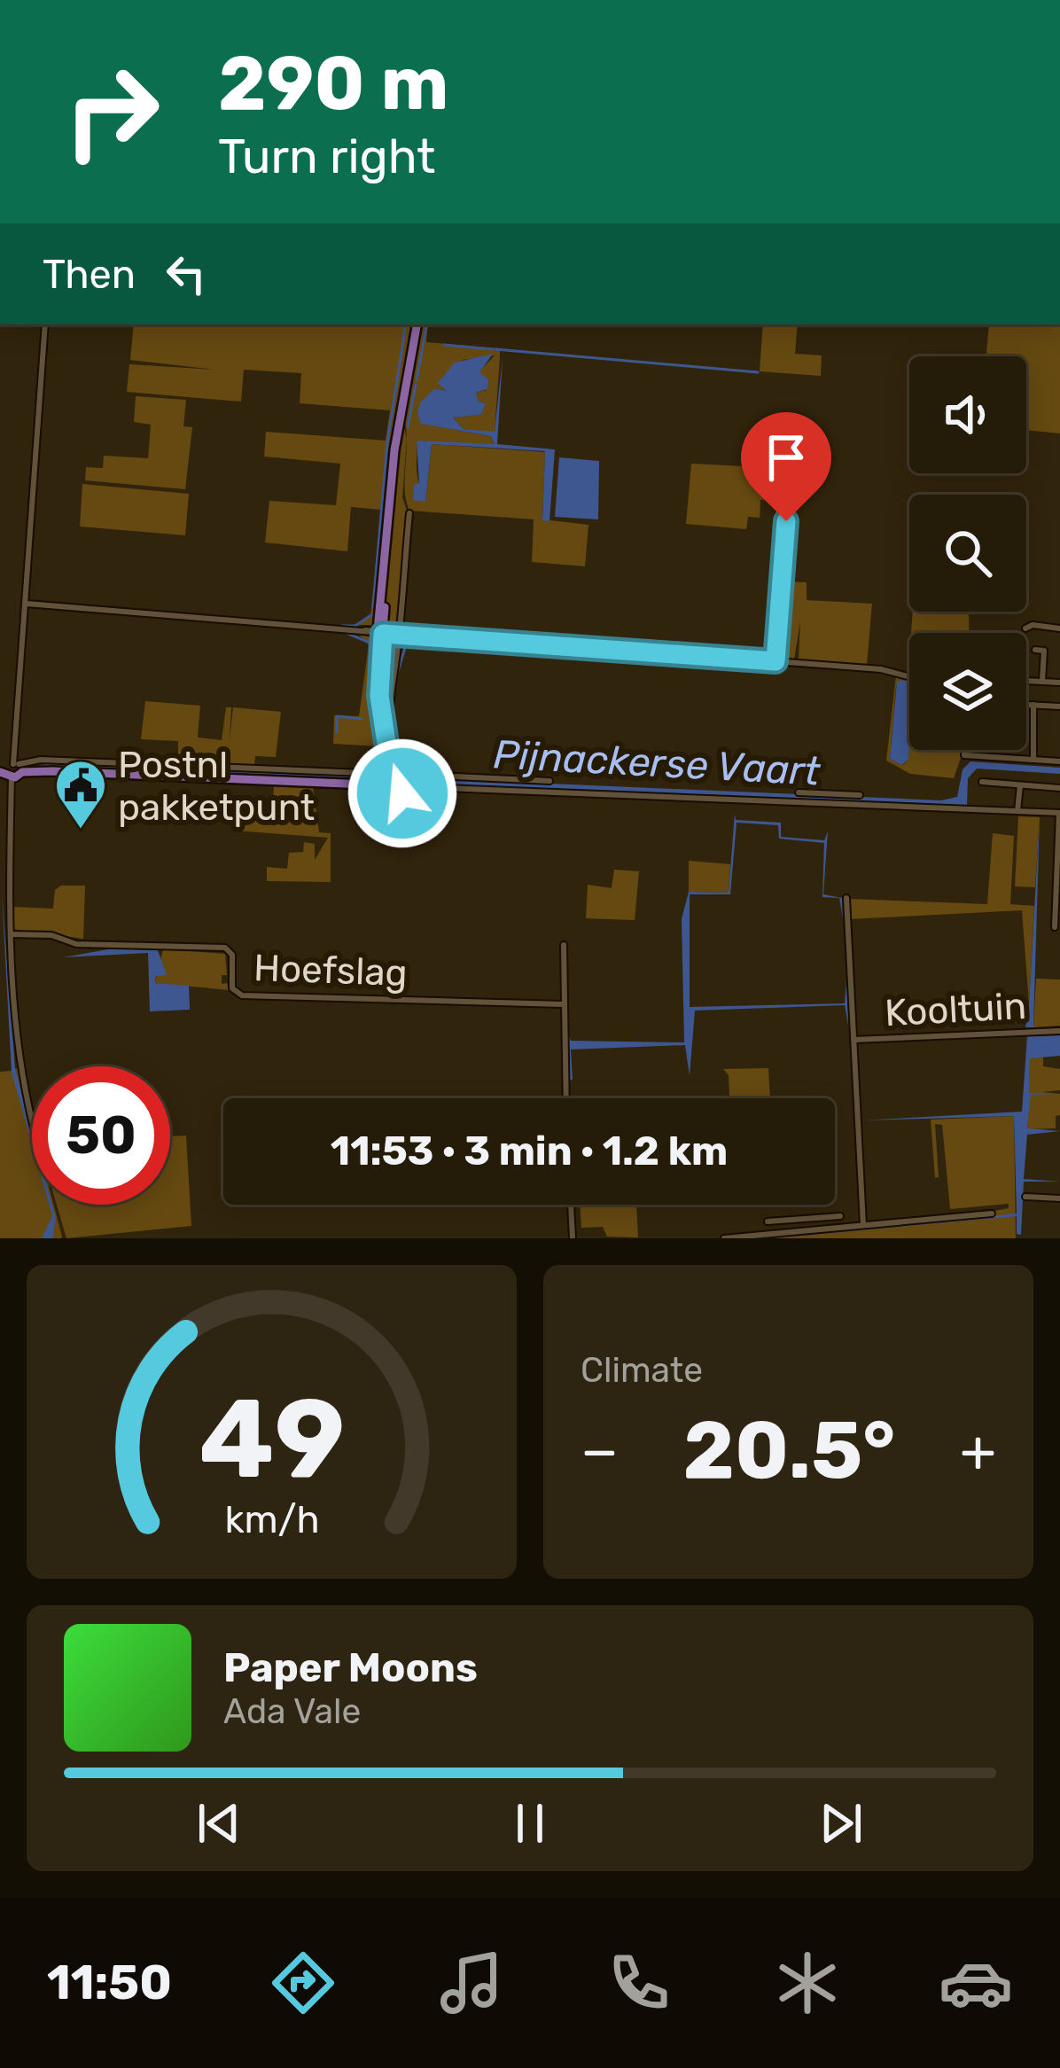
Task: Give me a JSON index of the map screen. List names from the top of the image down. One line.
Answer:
{"streets":{"street":["Hoefslag","Kooltuin"]},"water":["Pijnackerse Vaart"],"places":{"public building":["Postnl pakketpunt"]},"page":{"turn":["290 m","Turn right"],"then":"Then","limit":"50","trip":"11:53 · 3 min · 1.2 km","tile":"Climate","heat":["−","20.5°","+"],"song":["Paper Moons","Ada Vale"],"tabs":"11:50","gauge":["49","km/h"]}}
